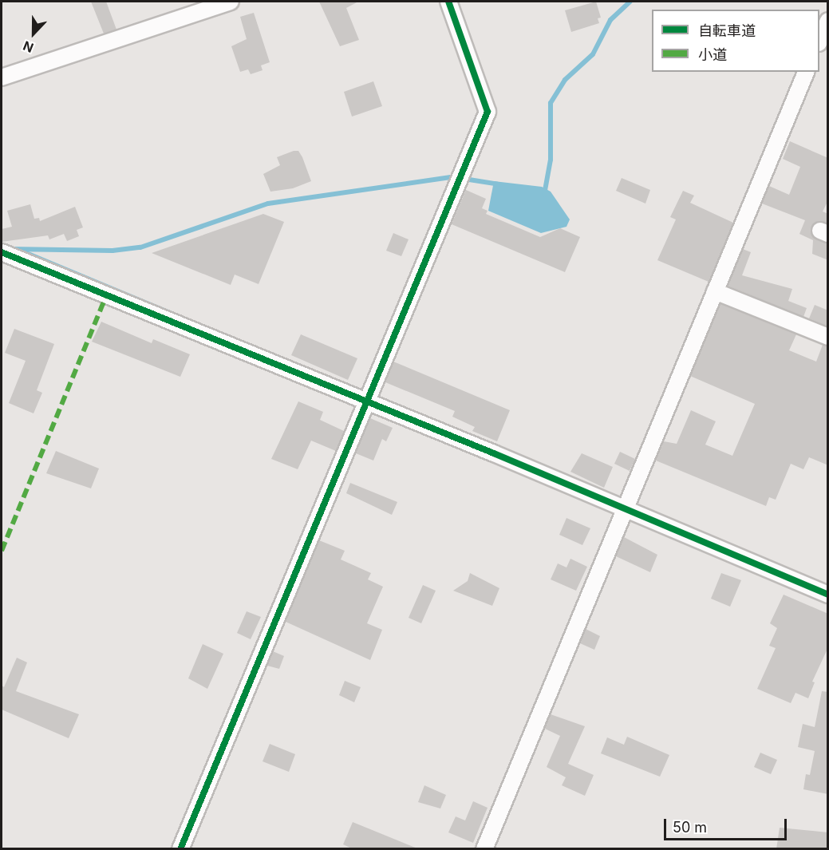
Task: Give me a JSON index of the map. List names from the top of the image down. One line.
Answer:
{"legend":["自転車道","小道"],"scale_bar":"50 m","north":"bottom"}
